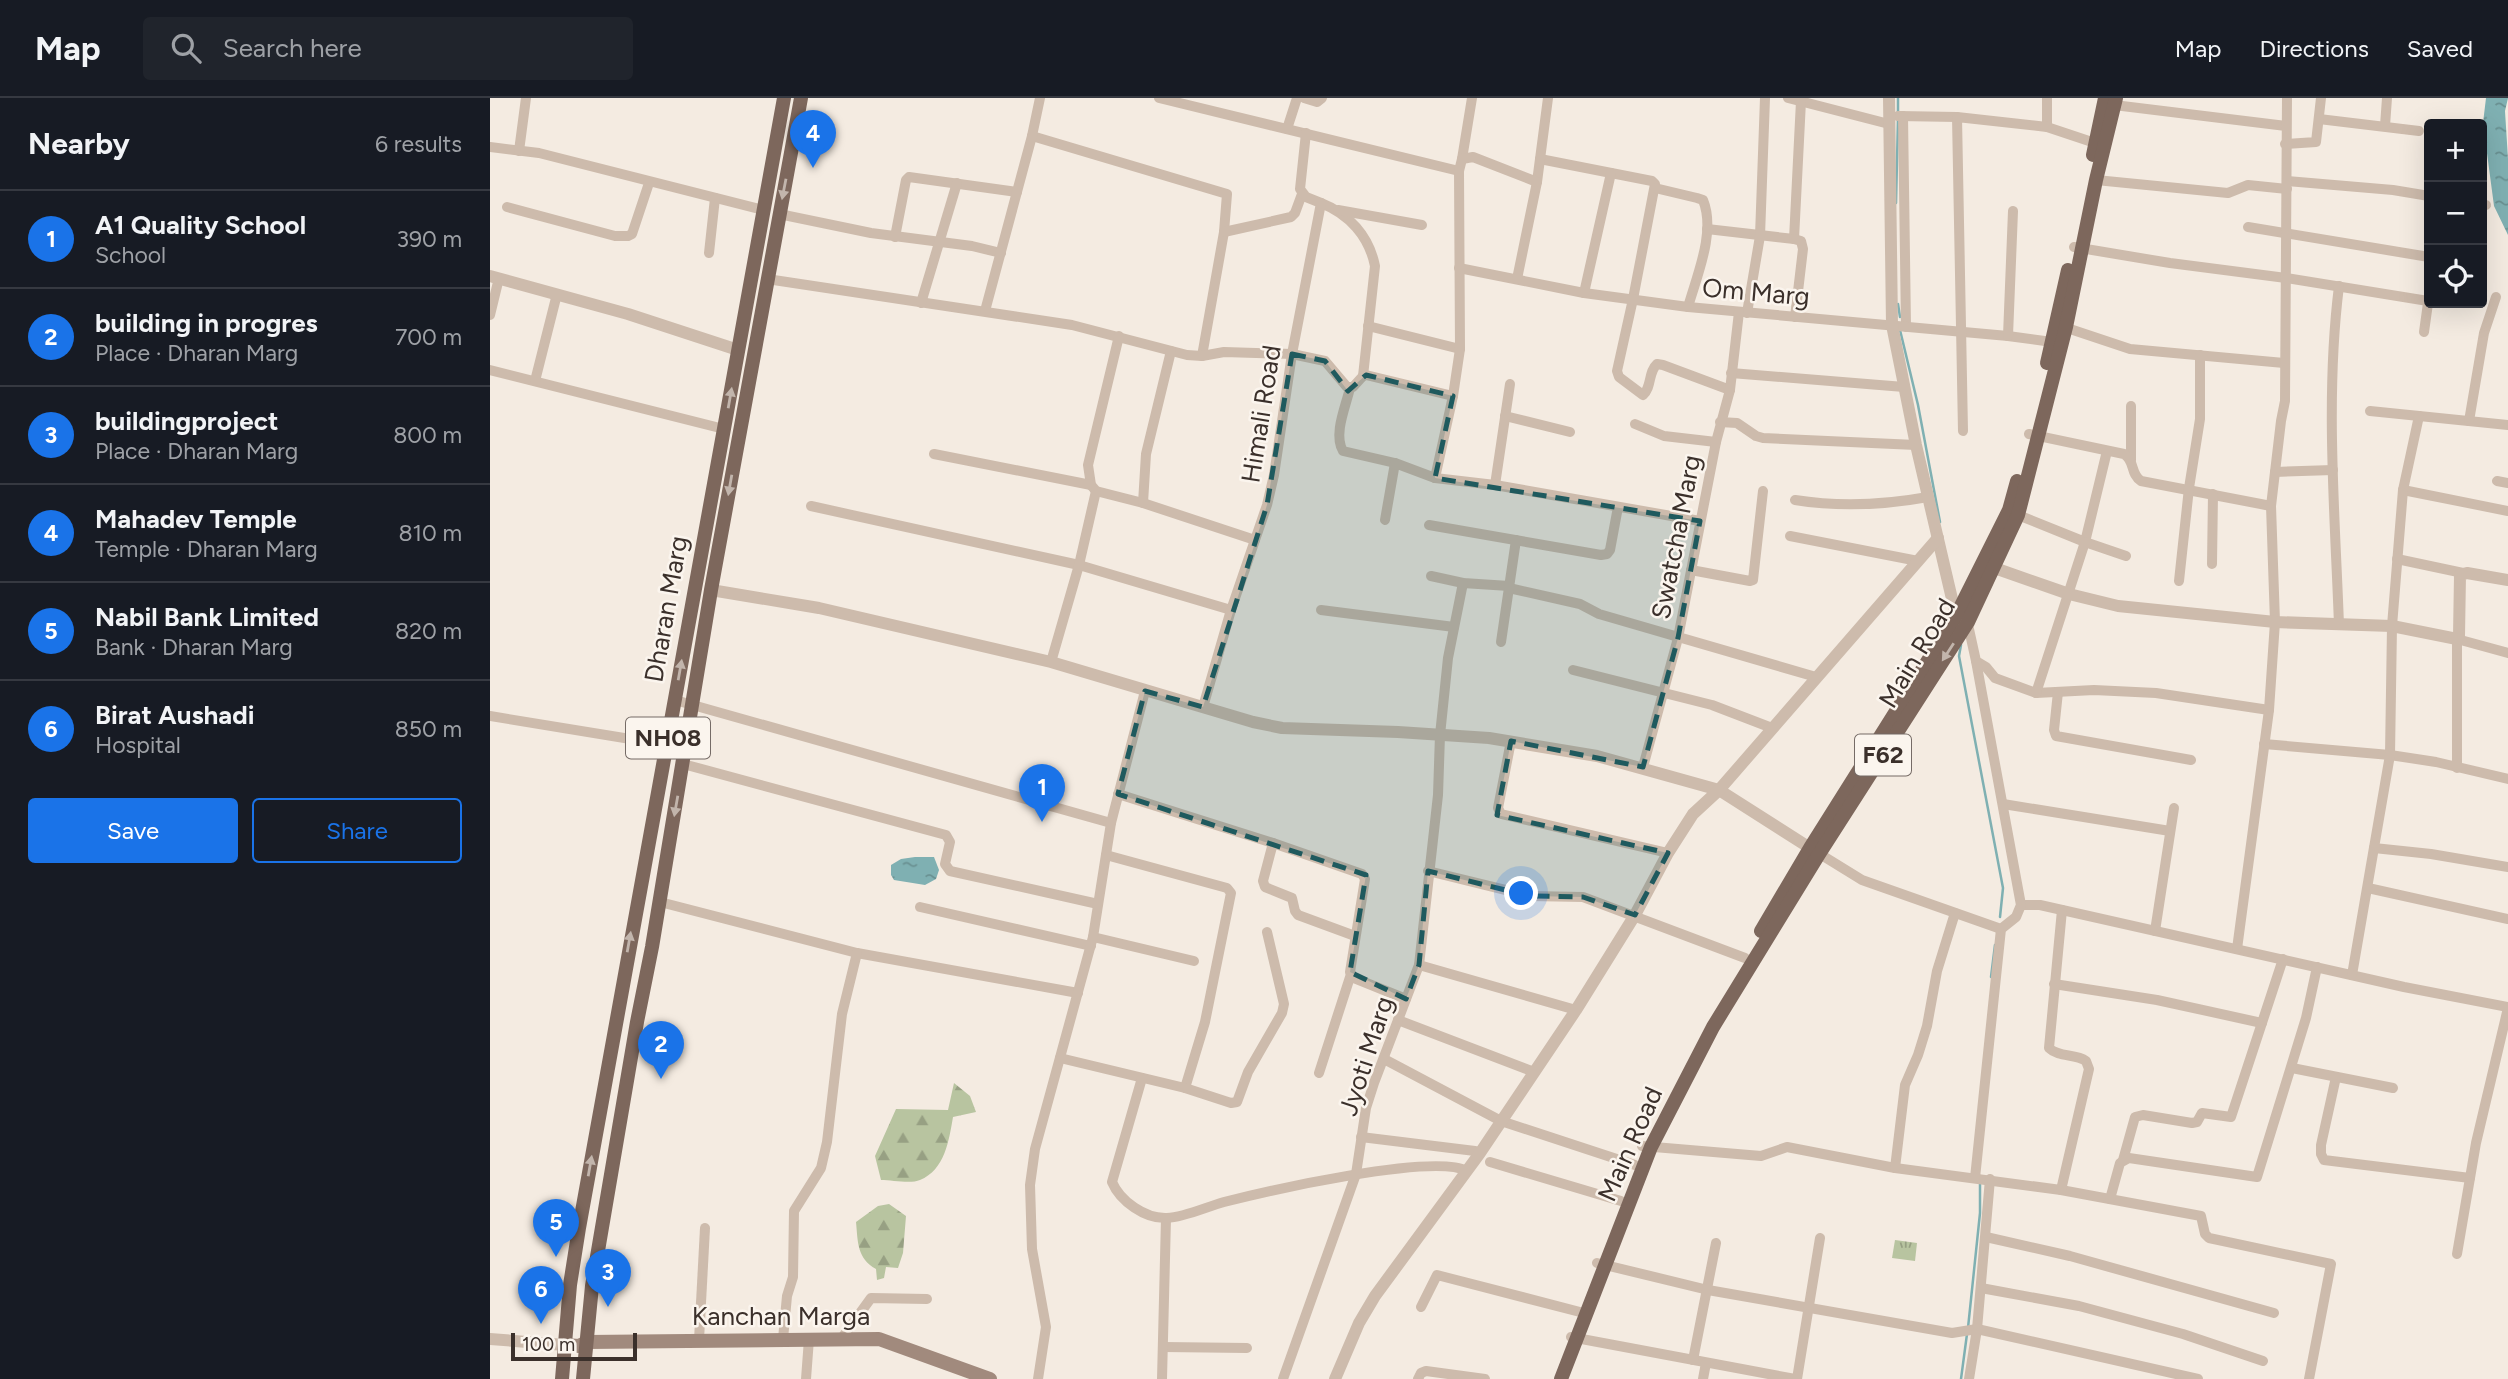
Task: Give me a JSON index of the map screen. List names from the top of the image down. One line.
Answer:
{"streets":{"main road":["Dharan Marg","Main Road","NH08","F62","Kanchan Marga"],"street":["Om Marg","Himali Road","Swatcha Marg","Jyoti Marg"]},"crossings":[["Om Marg","Swatcha Marg"],["Om Marg","Main Road"],["Dharan Marg","Kanchan Marga"]],"scale_bar":"100 m","page":{"header":"Map","search":"Search here","nav":["Map","Directions","Saved"],"heading":["Nearby","6 results"],"pins":["4","1","2","5","3","6"],"map_buttons":["+","−"],"list":[{"mark":"1","name":"A1 Quality School","note":"School","value":"390 m"},{"mark":"2","name":"building in progres","note":"Place · Dharan Marg","value":"700 m"},{"mark":"3","name":"buildingproject","note":"Place · Dharan Marg","value":"800 m"},{"mark":"4","name":"Mahadev Temple","note":"Temple · Dharan Marg","value":"810 m"},{"mark":"5","name":"Nabil Bank Limited","note":"Bank · Dharan Marg","value":"820 m"},{"mark":"6","name":"Birat Aushadi","note":"Hospital","value":"850 m"}],"buttons":["Save","Share"],"scale":"100 m"}}
